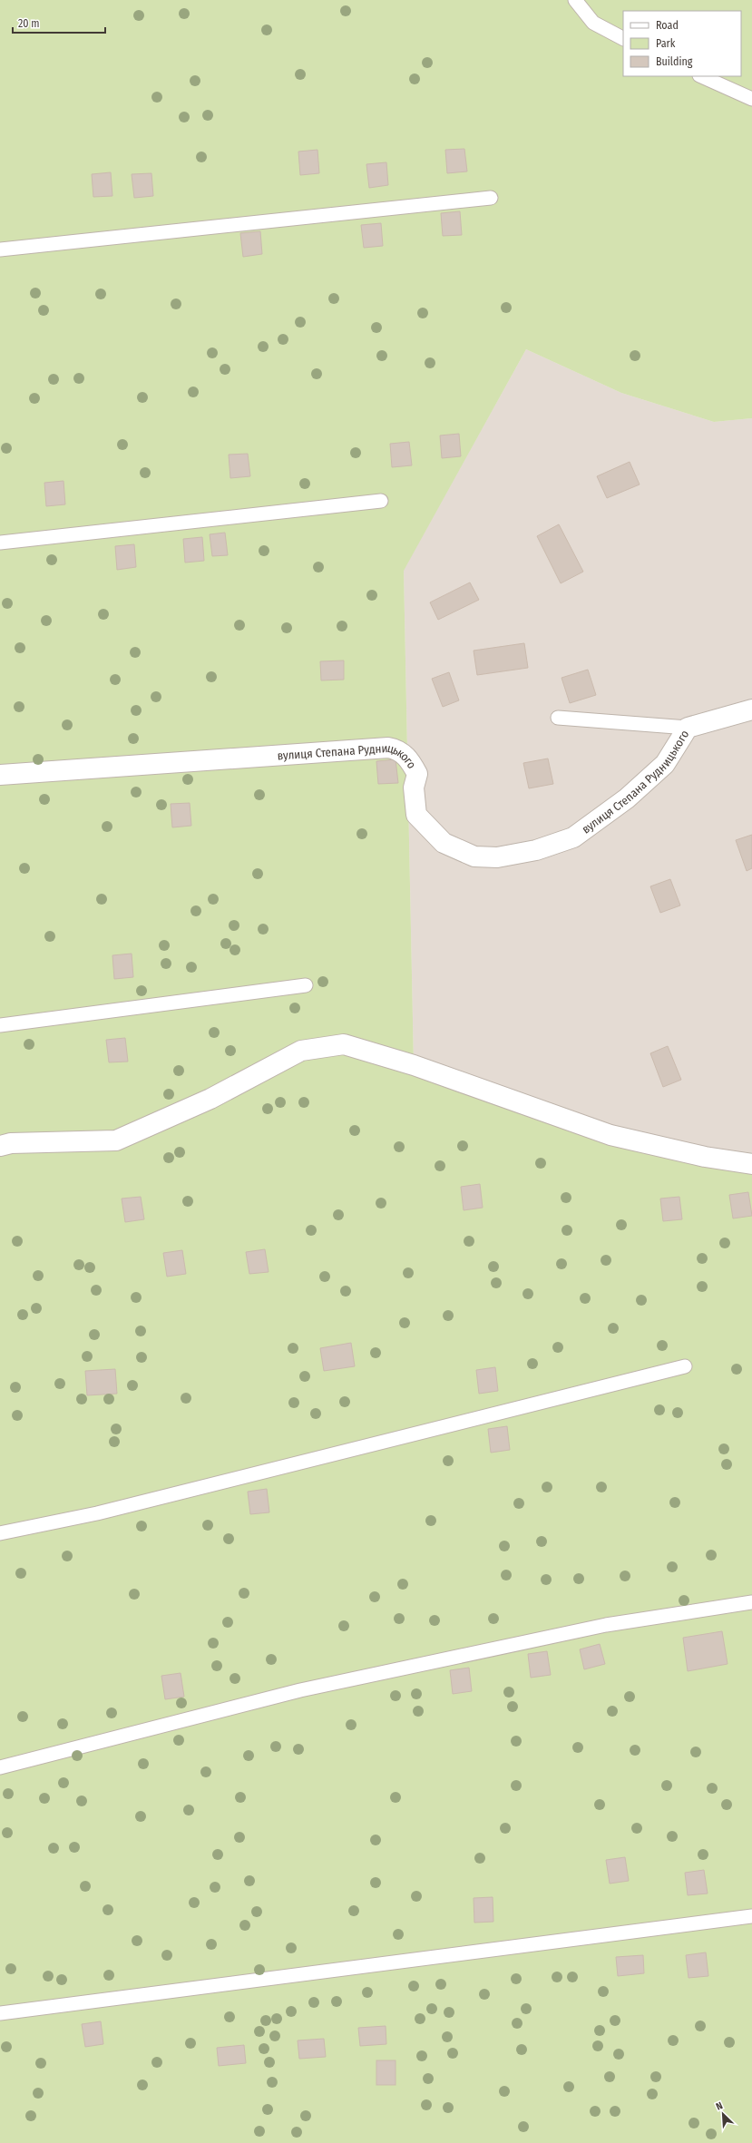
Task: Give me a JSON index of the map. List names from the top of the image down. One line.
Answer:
{"streets":{"street":["вулиця Степана Рудницького"]},"legend":["Road","Park","Building"],"scale_bar":"20 m","north":"top left"}
